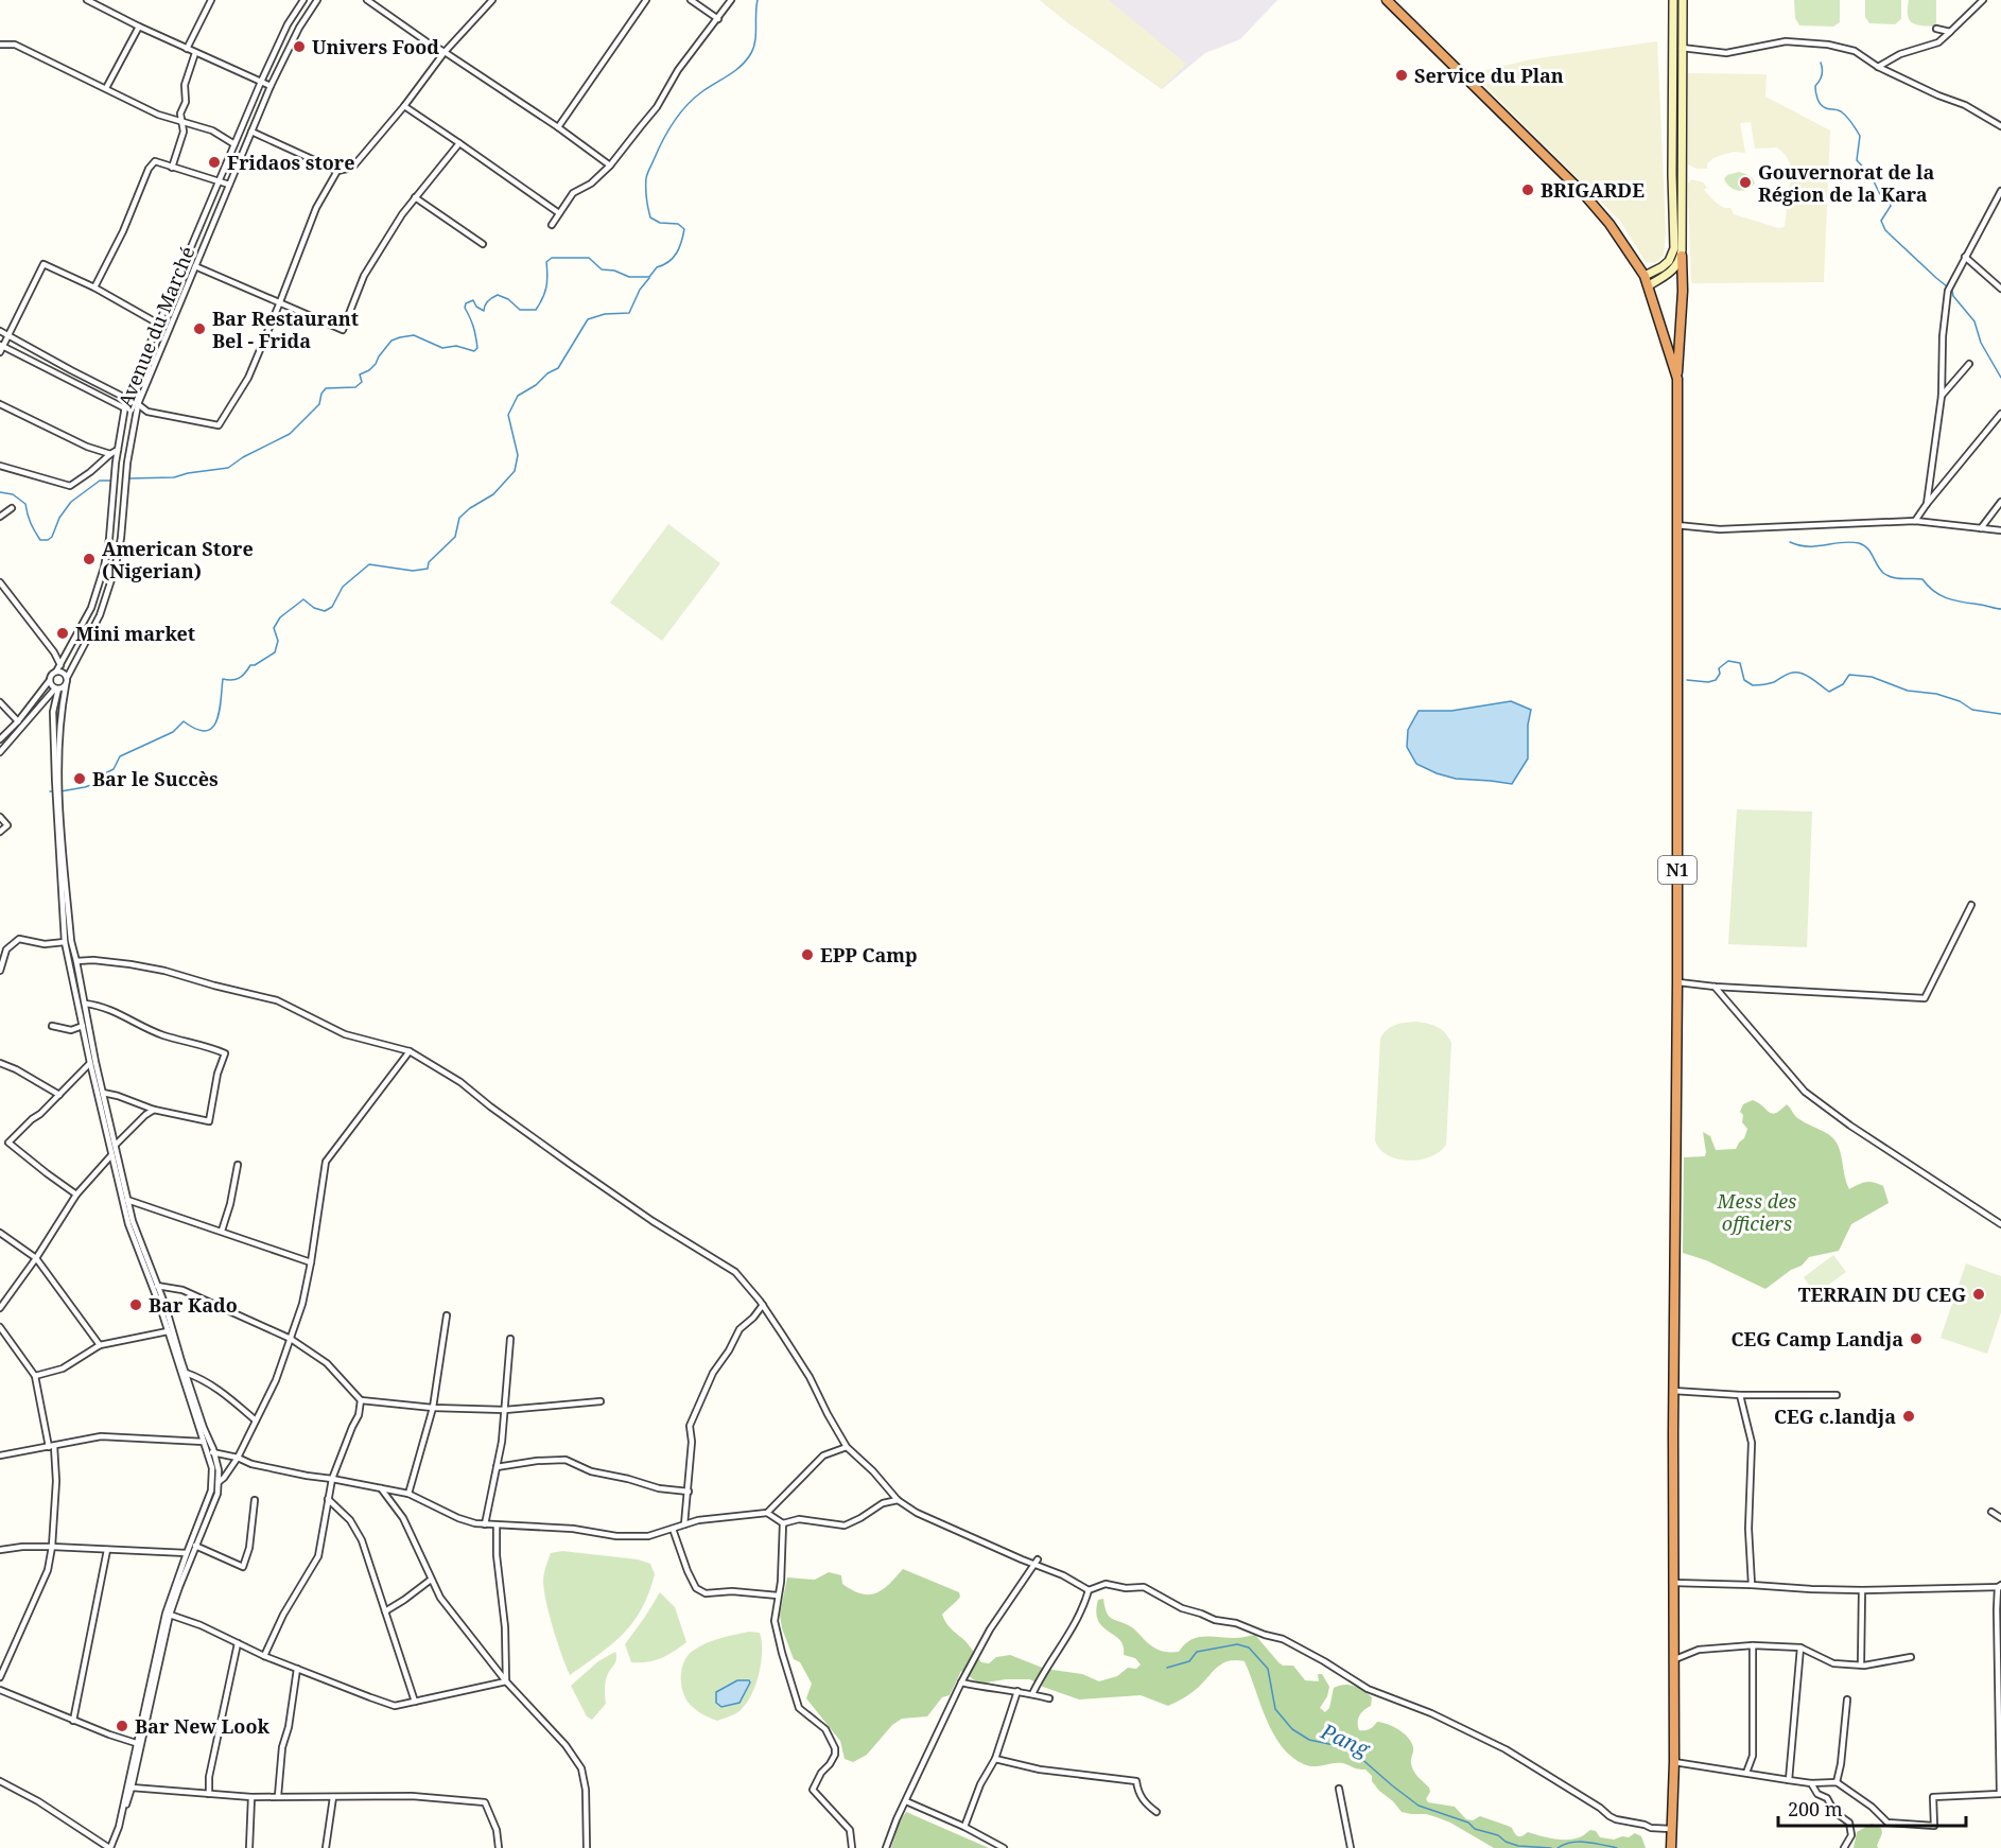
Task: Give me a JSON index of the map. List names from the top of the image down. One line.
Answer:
{"streets":{"highway":["N1"],"street":["Avenue du Marché"]},"water":["Pang"],"parks":["Mess des officiers"],"places":["Univers Food","Service du Plan","Fridaos store","Gouvernorat de la Région de la Kara","BRIGARDE","Bar Restaurant Bel - Frida","American Store (Nigerian)","Mini market","Bar le Succès","EPP Camp","TERRAIN DU CEG","Bar Kado","CEG Camp Landja","CEG c.landja","Bar New Look"],"scale_bar":"200 m"}
